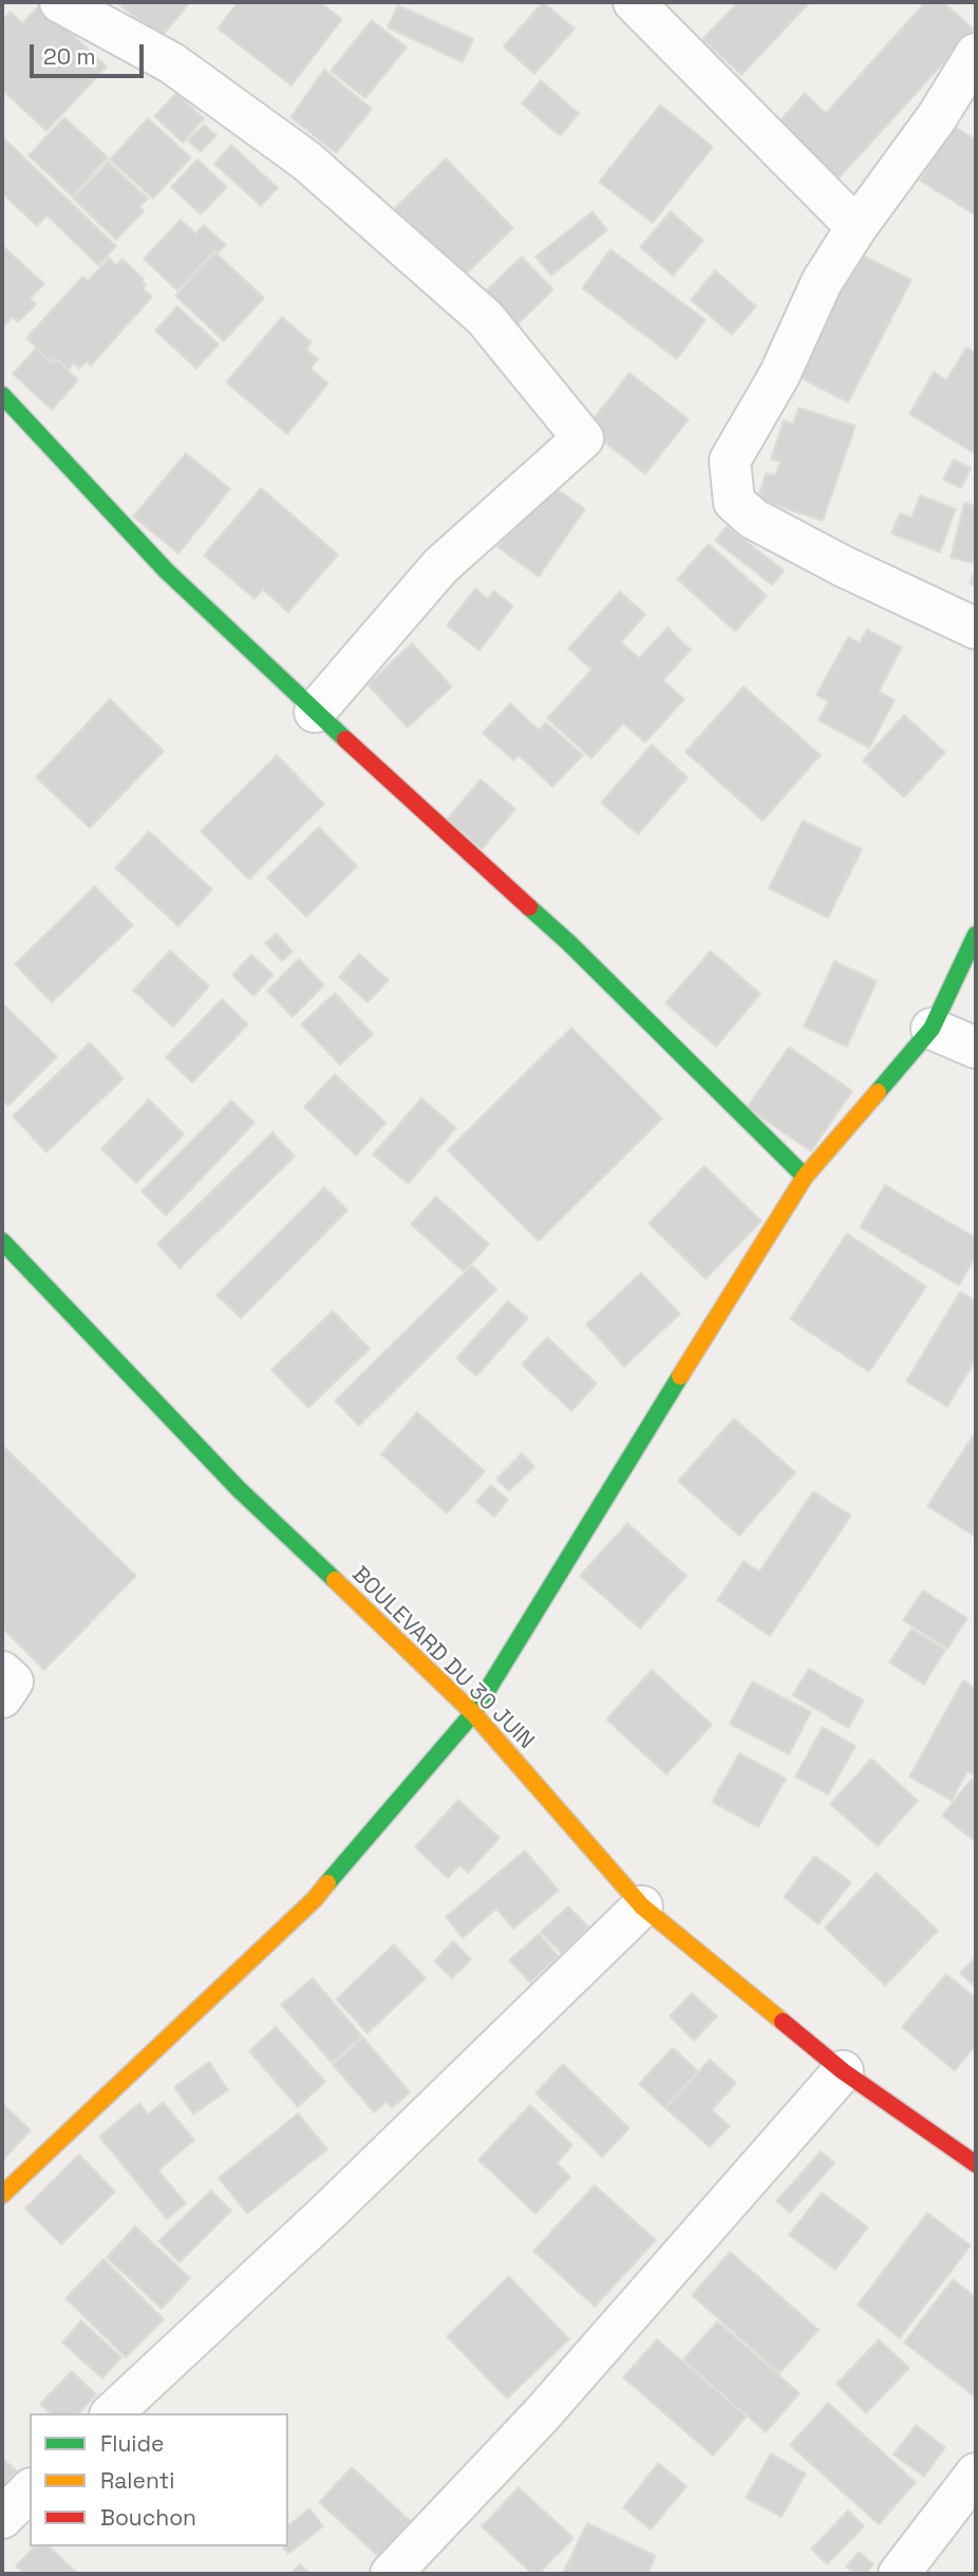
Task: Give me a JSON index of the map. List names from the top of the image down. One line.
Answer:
{"streets":{"street":["BOULEVARD DU 30 JUIN"]},"legend":["Fluide","Ralenti","Bouchon"],"scale_bar":"20 m"}
